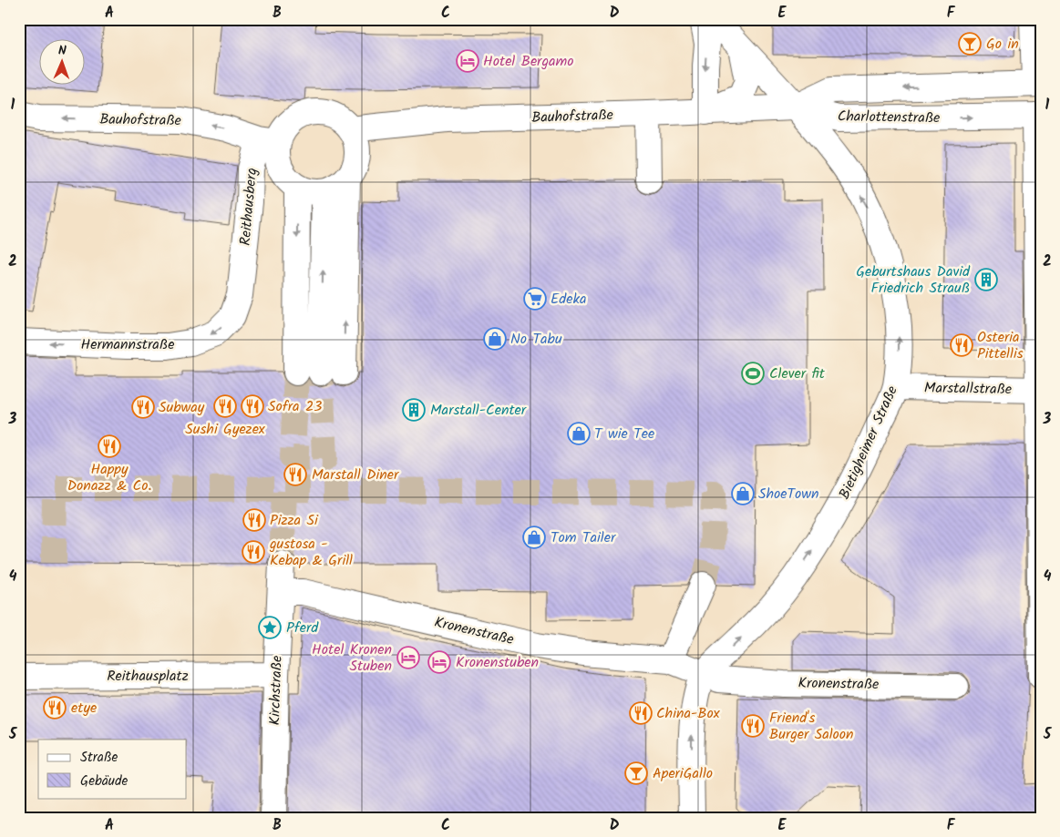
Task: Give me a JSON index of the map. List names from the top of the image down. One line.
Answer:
{"streets":{"street":["Bauhofstraße","Charlottenstraße","Reithausberg","Hermannstraße","Marstallstraße","Bietigheimer Straße","Kronenstraße","Reithausplatz","Kirchstraße"]},"crossings":[["Bauhofstraße","Charlottenstraße"],["Bauhofstraße","Reithausberg"],["Bauhofstraße","Bietigheimer Straße"],["Charlottenstraße","Bietigheimer Straße"],["Reithausberg","Hermannstraße"],["Marstallstraße","Bietigheimer Straße"],["Bietigheimer Straße","Kronenstraße"],["Kronenstraße","Kirchstraße"],["Reithausplatz","Kirchstraße"]],"one_way":["Bauhofstraße","Hermannstraße"],"places":{"bar":["Go in","AperiGallo"],"hotel":["Hotel Bergamo","Hotel Kronen Stuben","Kronenstuben"],"building":["Geburtshaus David Friedrich Strauß","Marstall-Center"],"supermarket":["Edeka"],"shop":["No Tabu","T wie Tee","ShoeTown","Tom Tailer"],"restaurant":["Osteria Pittellis","Sushi Gyezex","Sofra 23","Subway","Happy Donazz & Co.","Marstall Diner","Pizza Si","gustosa - Kebap & Grill","etye","China-Box","Friend's Burger Saloon"],"sports":["Clever fit"],"place":["Pferd"]},"legend":["Straße","Gebäude"],"north":"top","grid":{"columns":["A","B","C","D","E","F"],"rows":["1","2","3","4","5"]}}
